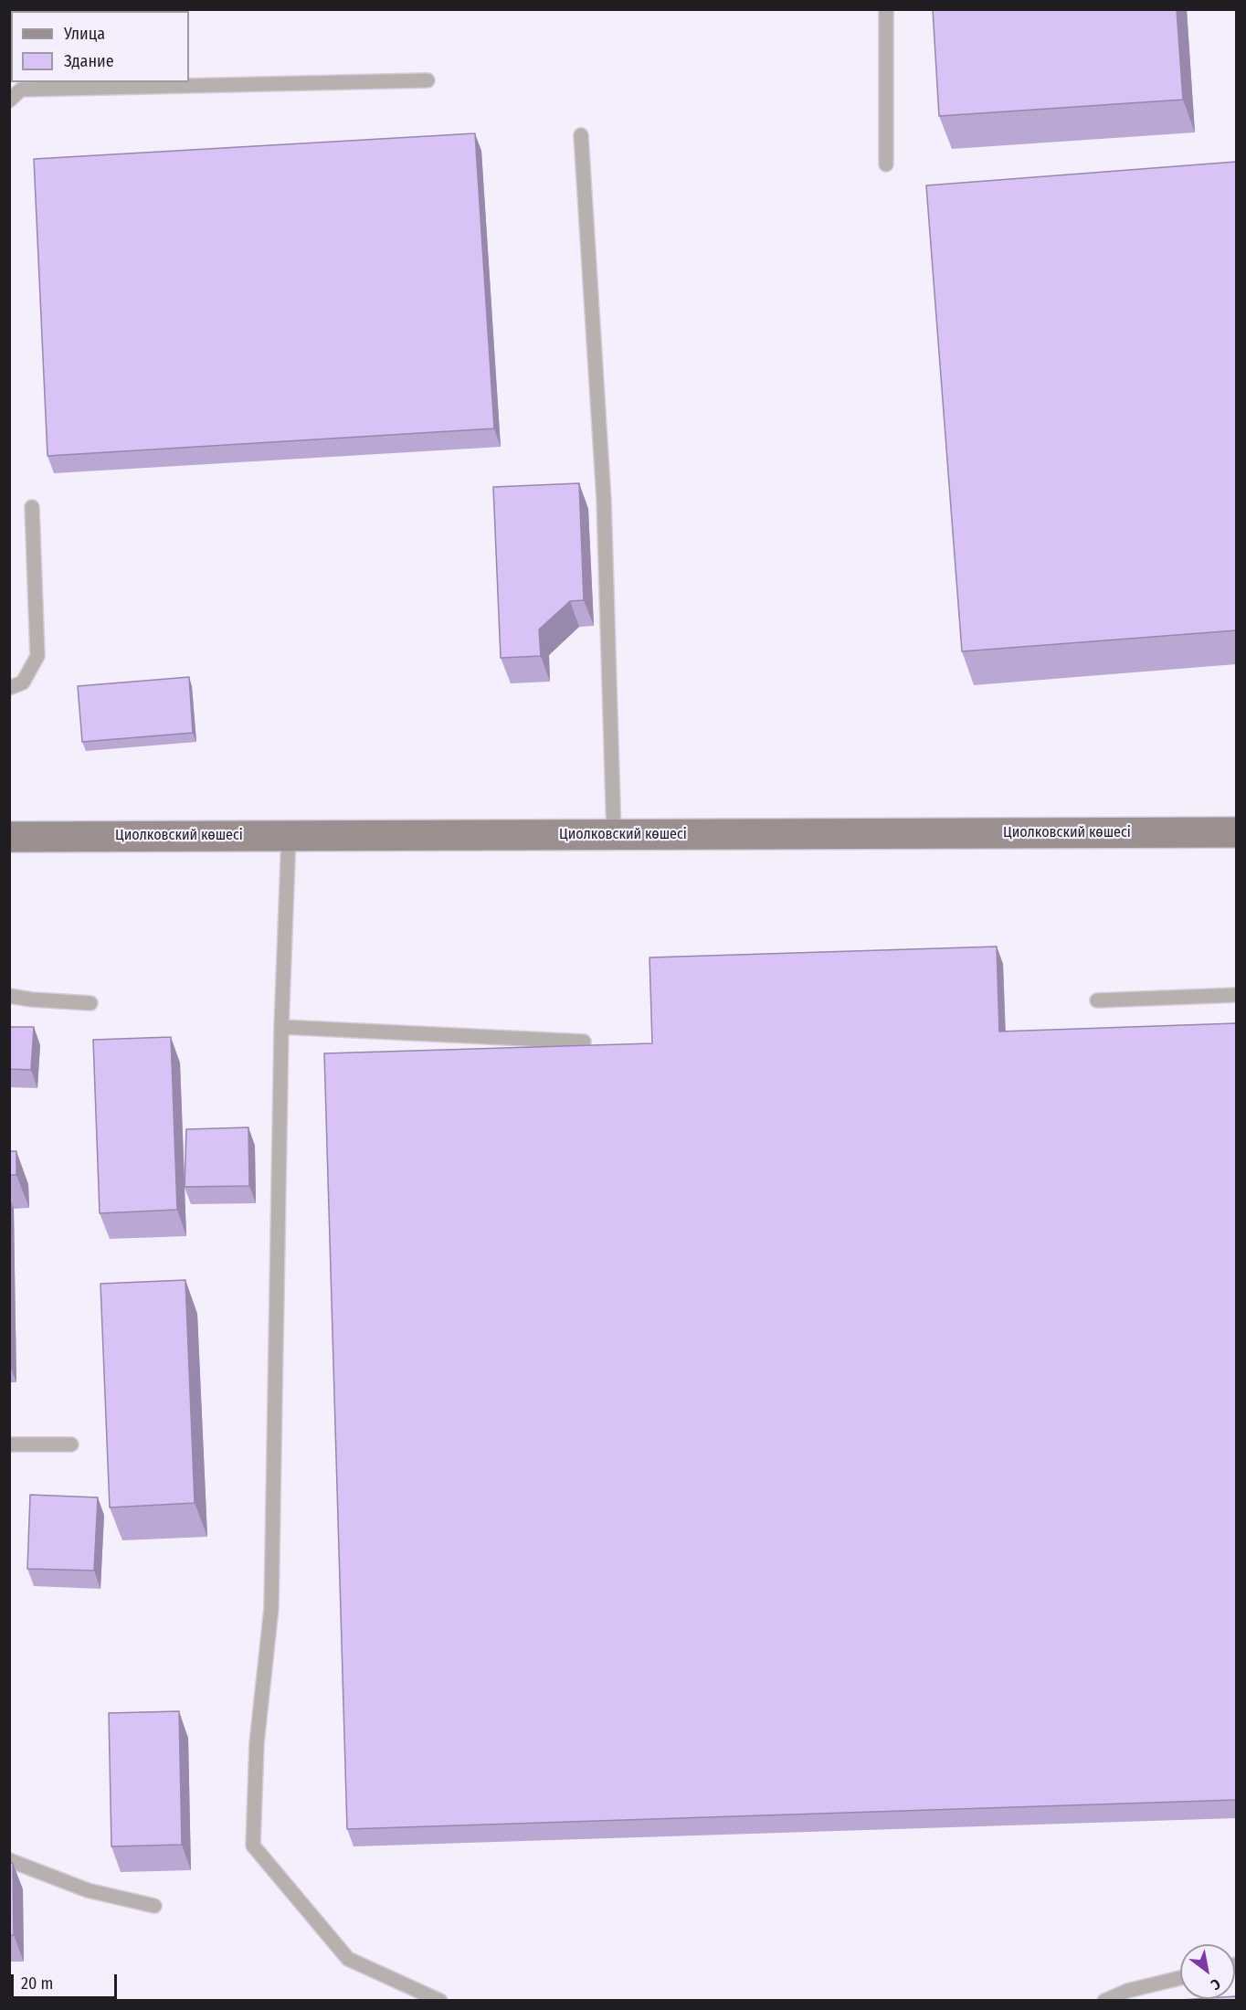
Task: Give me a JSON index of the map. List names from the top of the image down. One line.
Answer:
{"streets":{"street":["Циолковский көшесі"]},"legend":["Улица","Здание"],"scale_bar":"20 m","north":"bottom right"}
